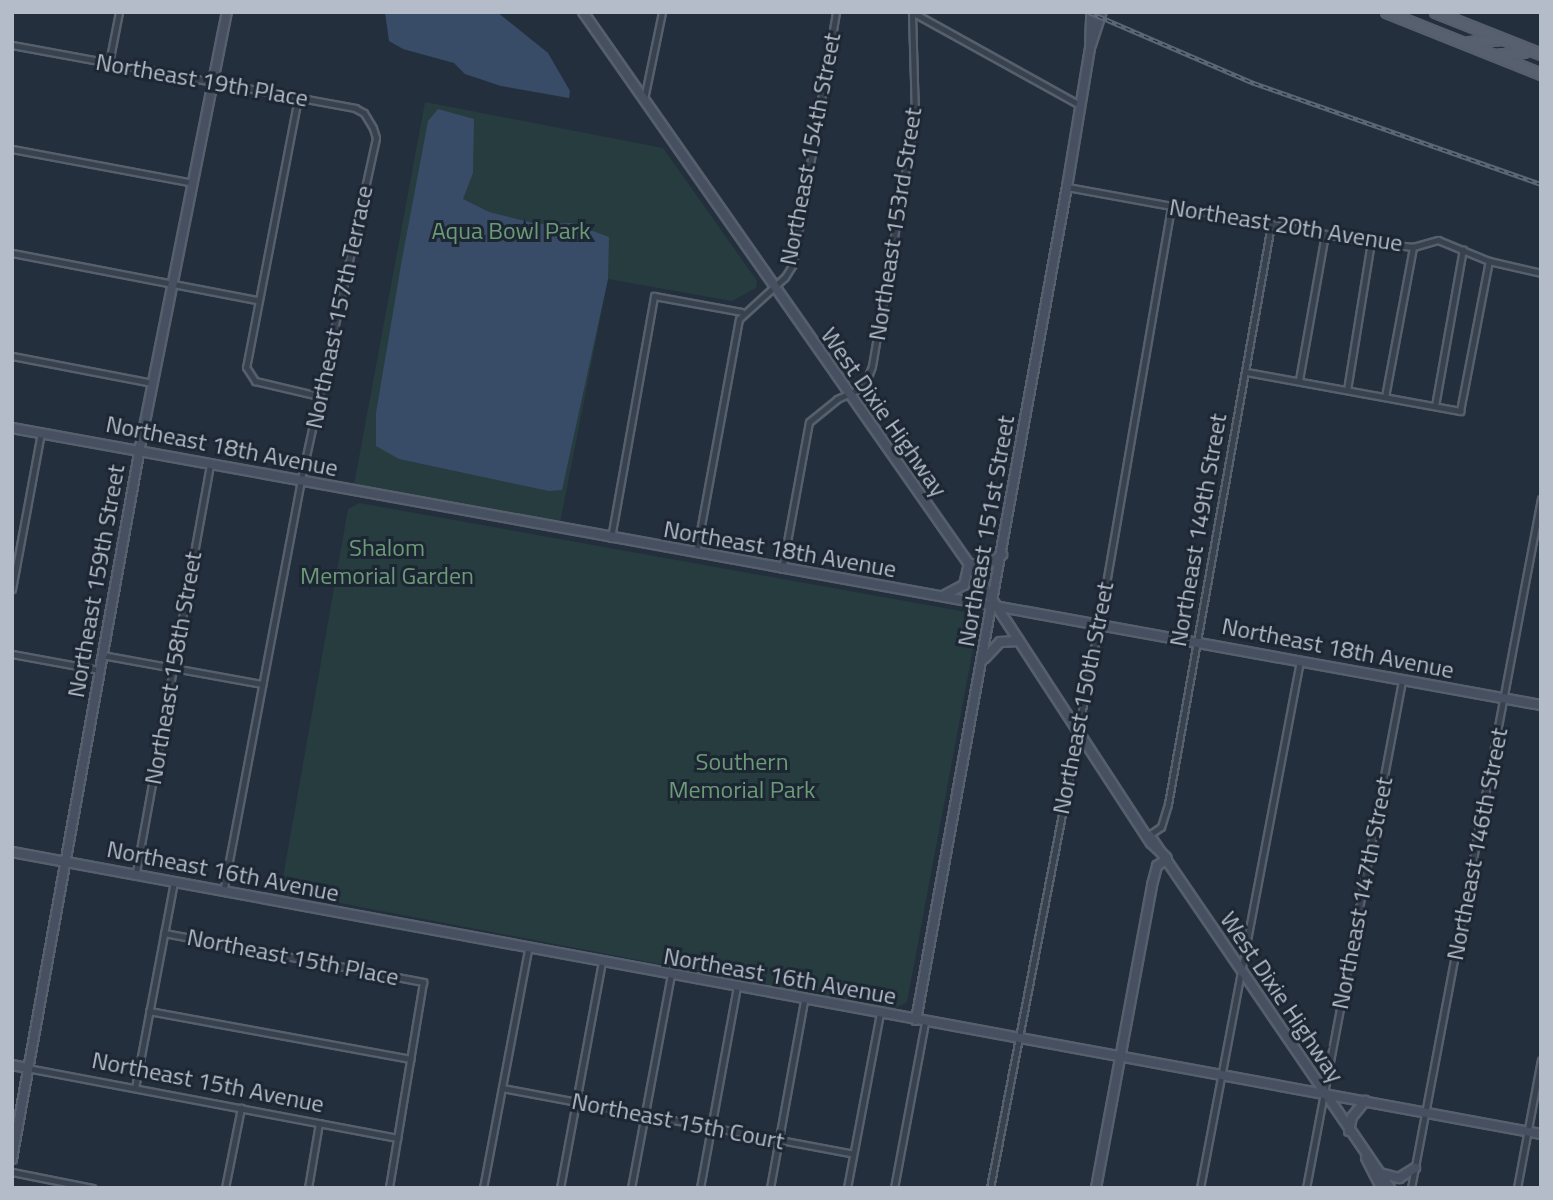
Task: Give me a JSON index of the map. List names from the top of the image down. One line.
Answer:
{"streets":{"street":["Northeast 19th Place","Northeast 154th Street","Northeast 153rd Street","Northeast 20th Avenue","Northeast 157th Terrace","West Dixie Highway","Northeast 18th Avenue","Northeast 149th Street","Northeast 151st Street","Northeast 159th Street","Northeast 158th Street","Northeast 150th Street","Northeast 146th Street","Northeast 16th Avenue","Northeast 147th Street","Northeast 15th Place","Northeast 15th Avenue","Northeast 15th Court"]},"crossings":[["Northeast 19th Place","Northeast 157th Terrace"],["Northeast 19th Place","Northeast 159th Street"],["Northeast 154th Street","West Dixie Highway"],["Northeast 153rd Street","West Dixie Highway"],["Northeast 153rd Street","Northeast 18th Avenue"],["Northeast 20th Avenue","Northeast 149th Street"],["Northeast 20th Avenue","Northeast 151st Street"],["Northeast 20th Avenue","Northeast 150th Street"],["Northeast 157th Terrace","Northeast 18th Avenue"],["Northeast 157th Terrace","Northeast 16th Avenue"],["West Dixie Highway","Northeast 18th Avenue"],["West Dixie Highway","Northeast 149th Street"],["West Dixie Highway","Northeast 151st Street"],["West Dixie Highway","Northeast 150th Street"],["West Dixie Highway","Northeast 146th Street"],["West Dixie Highway","Northeast 16th Avenue"],["West Dixie Highway","Northeast 147th Street"],["Northeast 18th Avenue","Northeast 149th Street"],["Northeast 18th Avenue","Northeast 151st Street"],["Northeast 18th Avenue","Northeast 159th Street"],["Northeast 18th Avenue","Northeast 158th Street"],["Northeast 18th Avenue","Northeast 150th Street"],["Northeast 18th Avenue","Northeast 146th Street"],["Northeast 18th Avenue","Northeast 147th Street"],["Northeast 151st Street","Northeast 16th Avenue"],["Northeast 159th Street","Northeast 16th Avenue"],["Northeast 159th Street","Northeast 15th Avenue"],["Northeast 158th Street","Northeast 16th Avenue"],["Northeast 150th Street","Northeast 16th Avenue"],["Northeast 146th Street","Northeast 16th Avenue"],["Northeast 16th Avenue","Northeast 147th Street"]],"parks":["Aqua Bowl Park","Shalom Memorial Garden","Southern Memorial Park"]}
